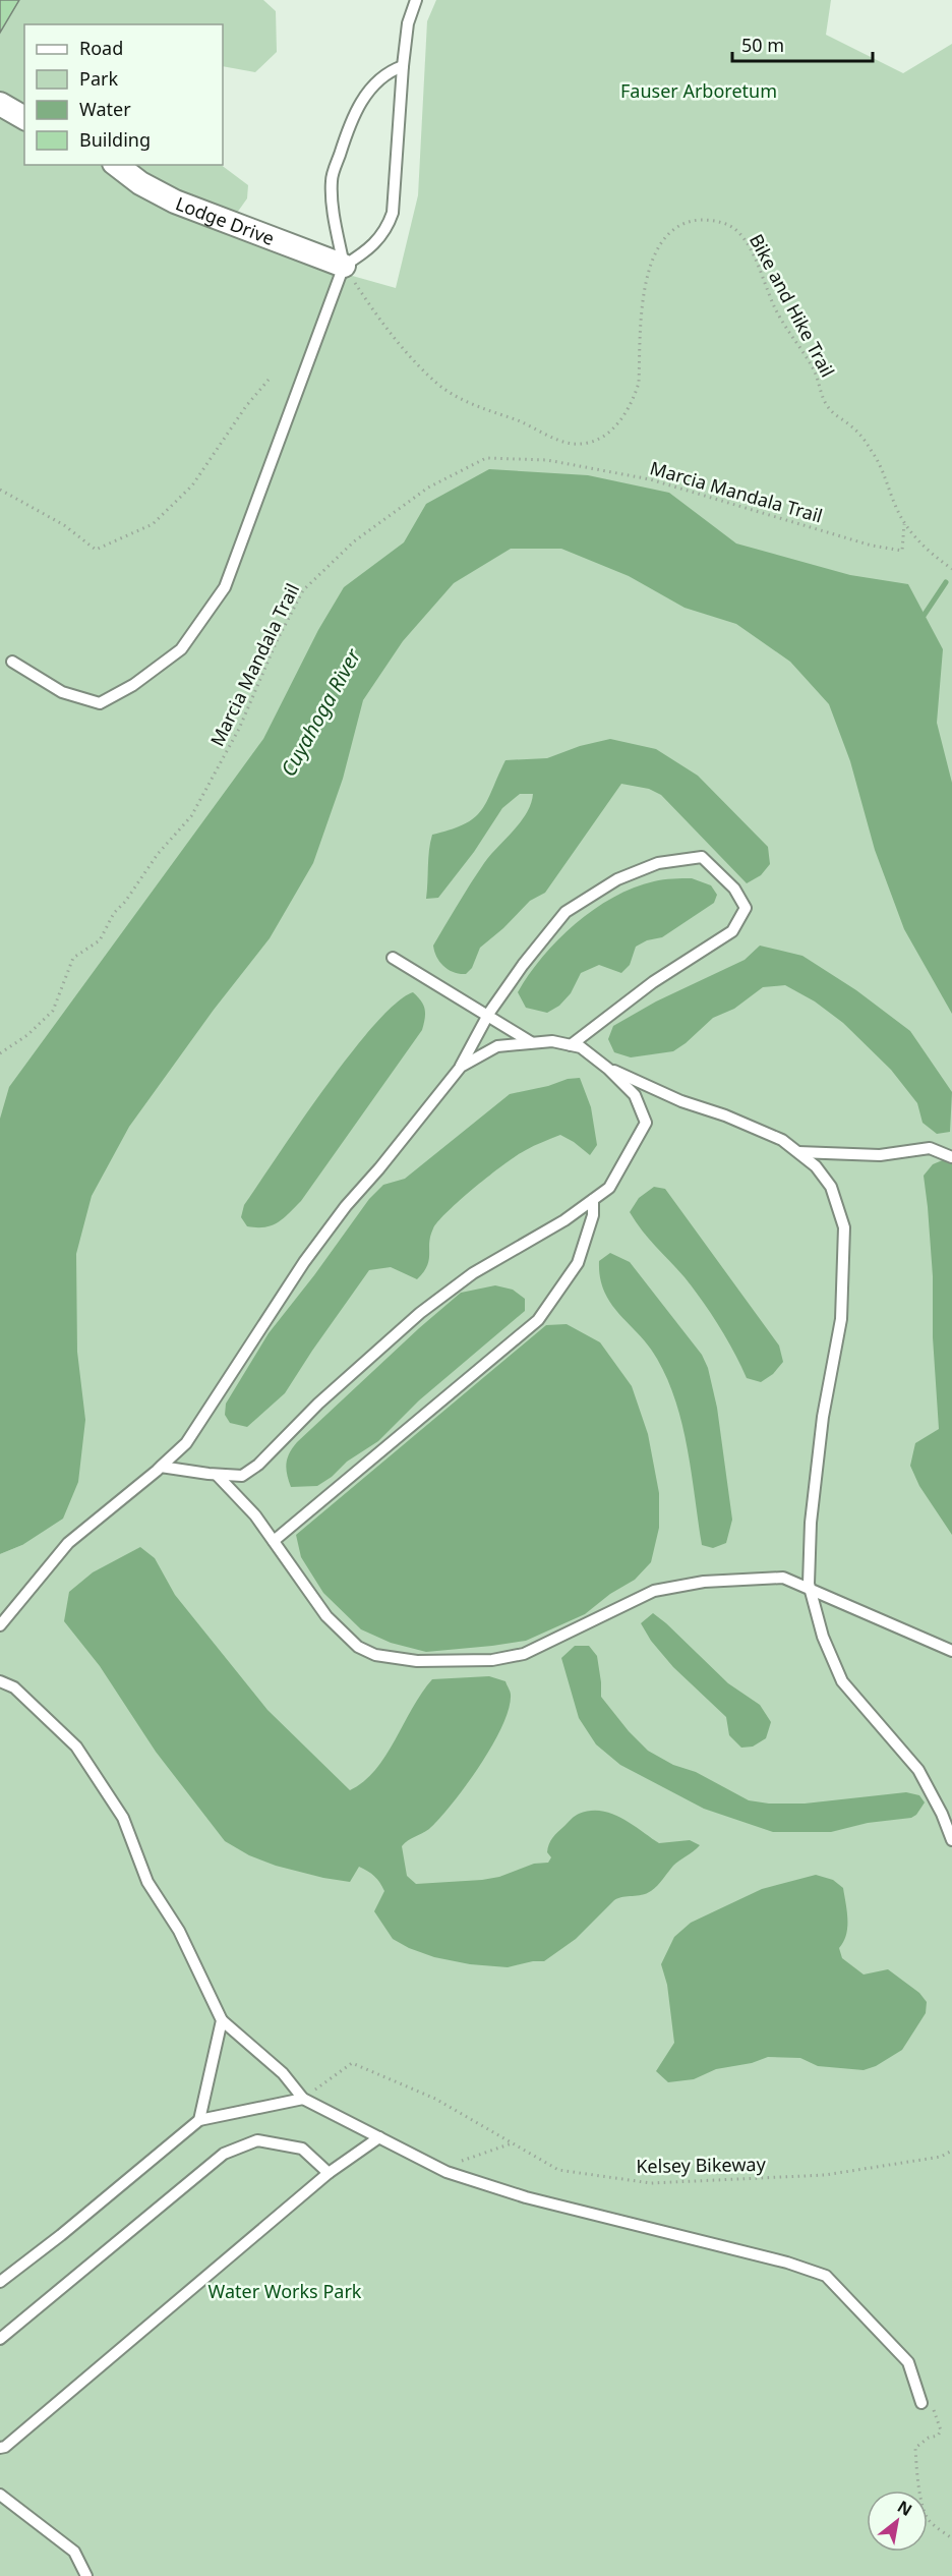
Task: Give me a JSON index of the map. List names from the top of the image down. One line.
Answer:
{"streets":{"street":["Lodge Drive"],"path":["Bike and Hike Trail","Marcia Mandala Trail","Kelsey Bikeway"]},"crossings":[["Lodge Drive","Bike and Hike Trail"],["Bike and Hike Trail","Marcia Mandala Trail"]],"water":["Cuyahoga River"],"parks":["Fauser Arboretum","Water Works Park"],"legend":["Road","Park","Water","Building"],"scale_bar":"50 m","north":"top right"}
